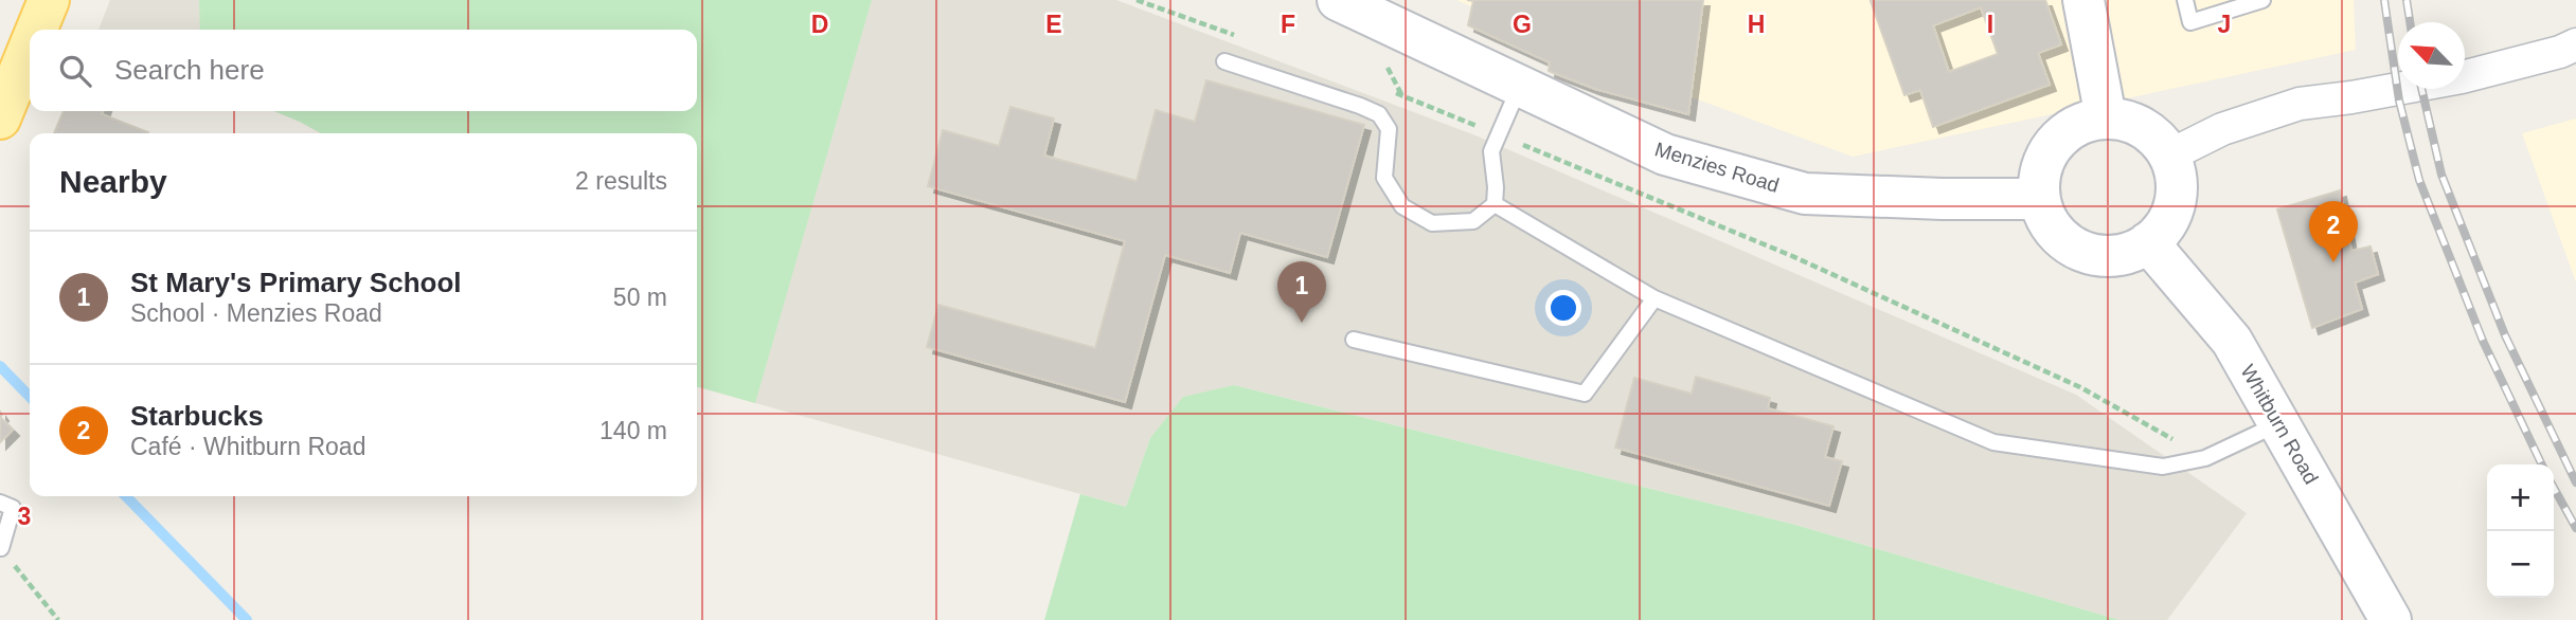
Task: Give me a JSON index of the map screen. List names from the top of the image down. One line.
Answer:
{"streets":{"main road":["Menzies Road","Whitburn Road"]},"crossings":[["Menzies Road","Whitburn Road"]],"north":"top left","page":{"search":"Search here","heading":["Nearby","2 results"],"pins":["2","1"],"list":[{"mark":"1","name":"St Mary's Primary School","note":"School · Menzies Road","value":"50 m"},{"mark":"2","name":"Starbucks","note":"Café · Whitburn Road","value":"140 m"}],"map_buttons":["+","−"]},"grid":{"columns":["D","E","F","G","H","I","J"],"rows":["3"]}}
